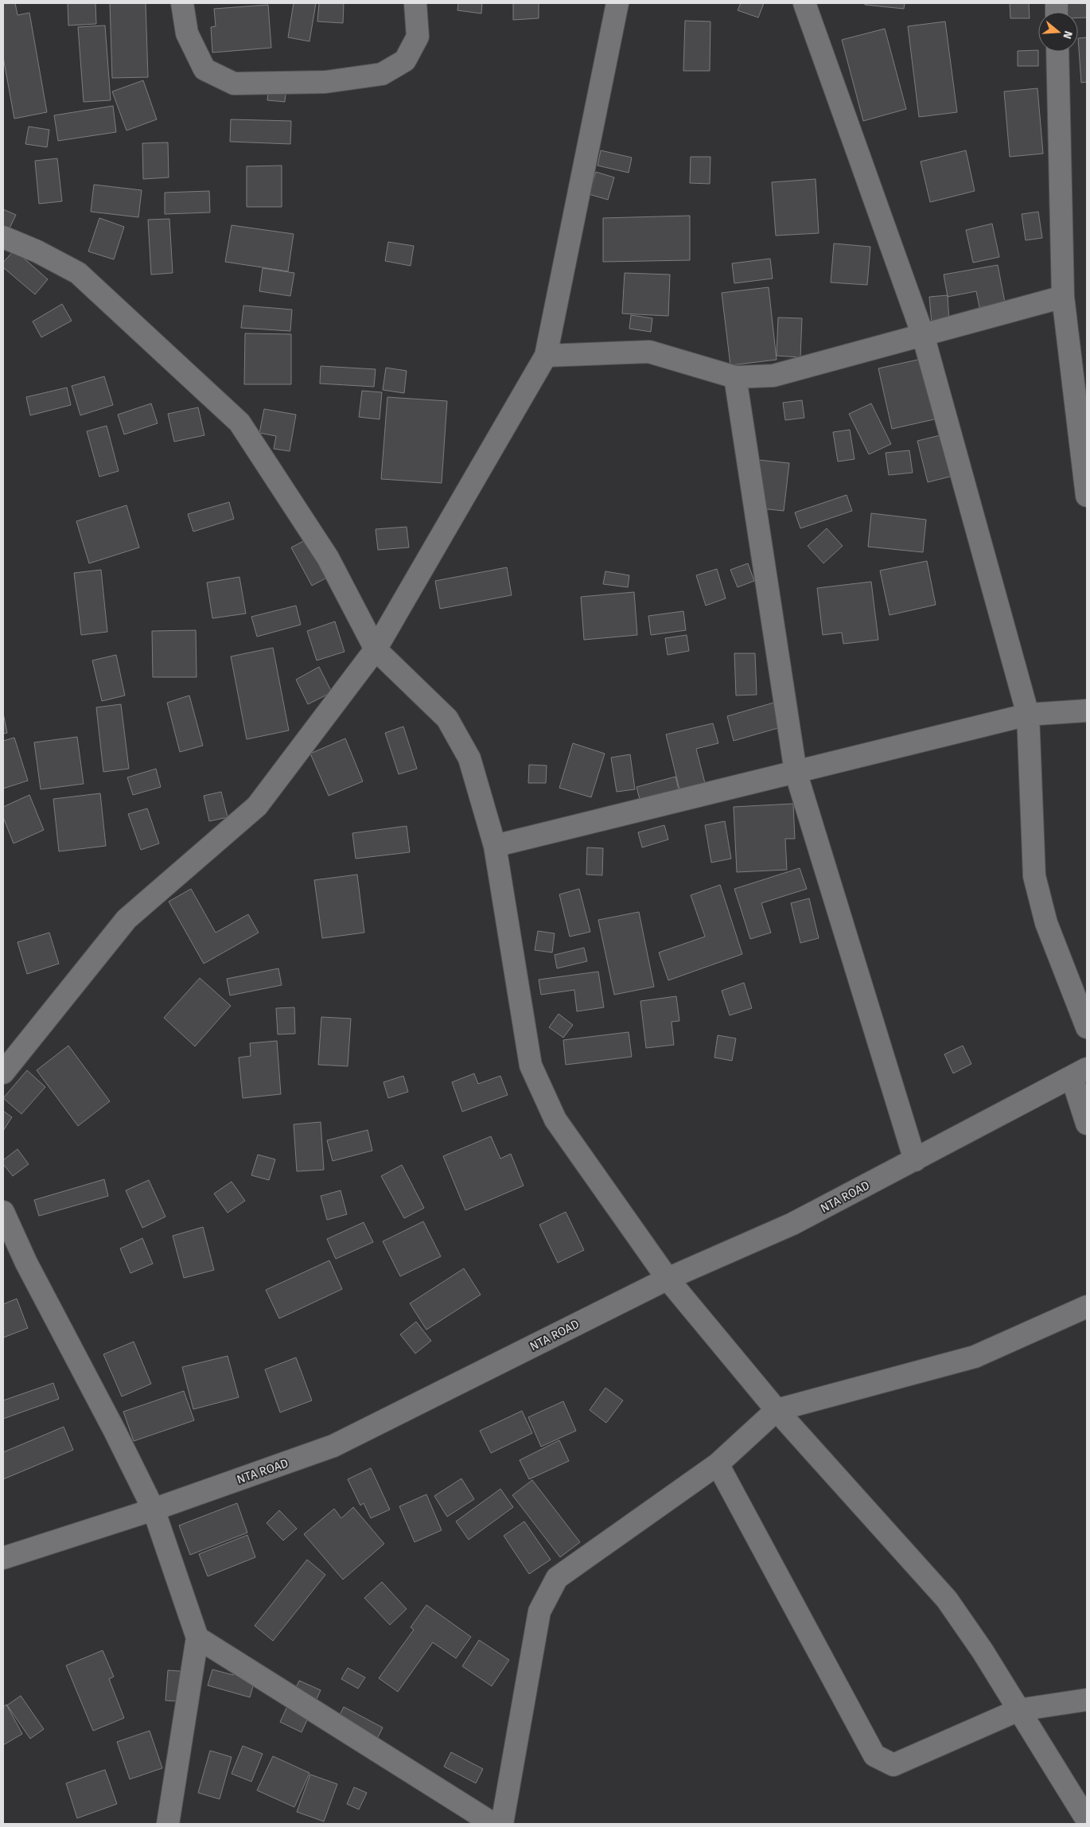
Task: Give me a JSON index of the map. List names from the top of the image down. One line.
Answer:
{"streets":{"street":["NTA ROAD"]},"north":"right"}
